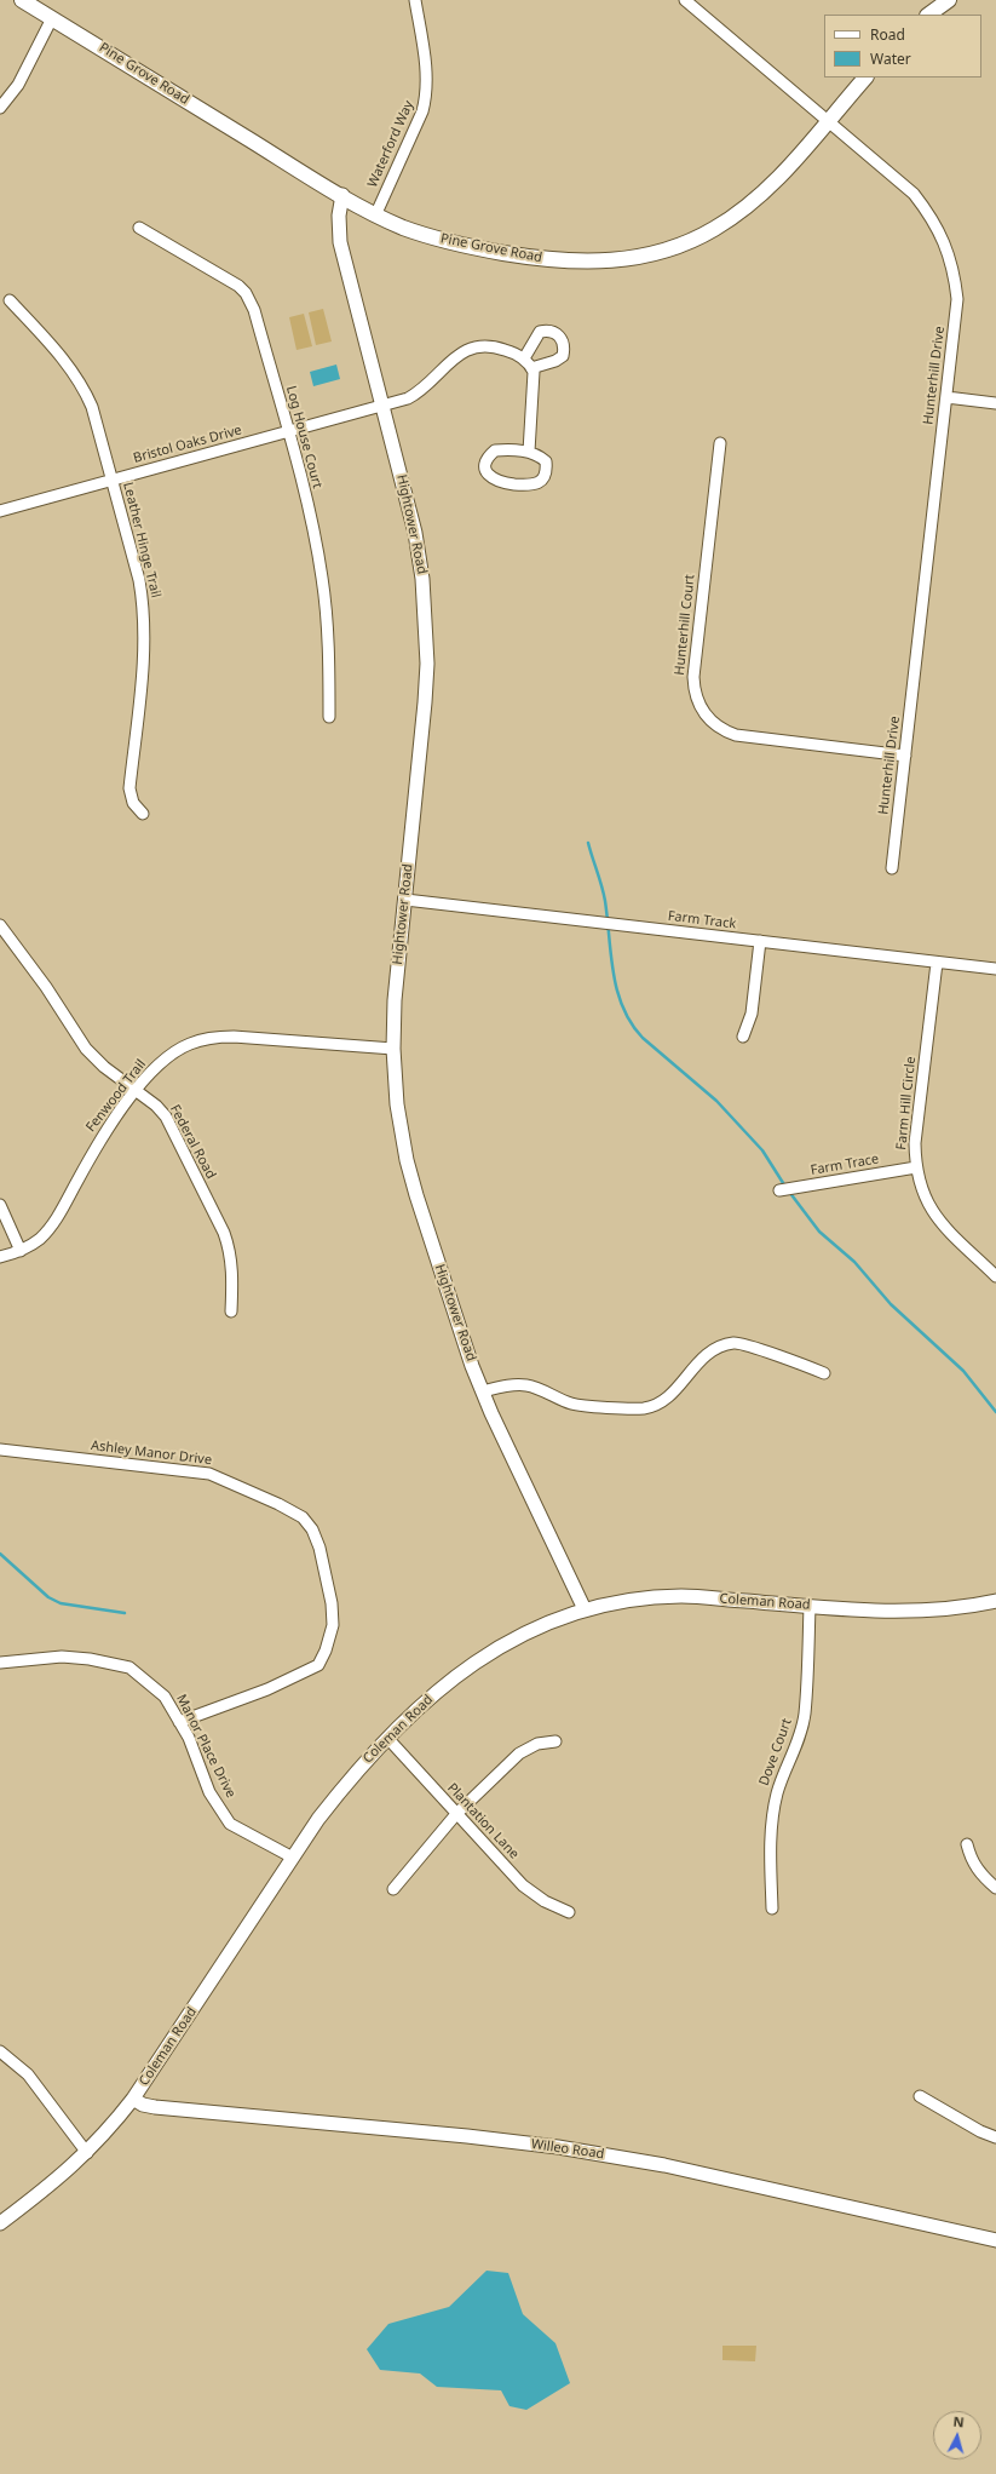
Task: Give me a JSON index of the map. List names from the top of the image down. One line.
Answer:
{"streets":{"main road":["Pine Grove Road"],"street":["Waterford Way","Hunterhill Drive","Log House Court","Bristol Oaks Drive","Hightower Road","Leather Hinge Trail","Hunterhill Court","Farm Track","Fenwood Trail","Farm Hill Circle","Federal Road","Farm Trace","Ashley Manor Drive","Coleman Road","Manor Place Drive","Dove Court","Plantation Lane","Willeo Road"]},"crossings":[["Pine Grove Road","Waterford Way"],["Pine Grove Road","Hunterhill Drive"],["Pine Grove Road","Hightower Road"],["Hunterhill Drive","Hunterhill Court"],["Log House Court","Bristol Oaks Drive"],["Bristol Oaks Drive","Hightower Road"],["Bristol Oaks Drive","Leather Hinge Trail"],["Hightower Road","Farm Track"],["Hightower Road","Fenwood Trail"],["Hightower Road","Coleman Road"],["Farm Track","Farm Hill Circle"],["Fenwood Trail","Federal Road"],["Farm Hill Circle","Farm Trace"],["Ashley Manor Drive","Manor Place Drive"],["Coleman Road","Manor Place Drive"],["Coleman Road","Dove Court"],["Coleman Road","Plantation Lane"],["Coleman Road","Willeo Road"]],"legend":["Road","Water"],"north":"top"}
